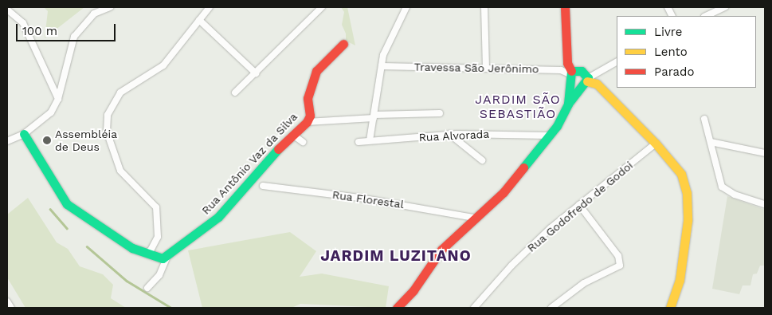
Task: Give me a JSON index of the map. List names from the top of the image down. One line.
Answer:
{"streets":{"street":["Travessa São Jerônimo","Rua Alvorada","Rua Antônio Vaz da Silva","Rua Florestal","Rua Godofredo de Godoi"]},"districts":["JARDIM SÃO SEBASTIÃO","JARDIM LUZITANO"],"places":["Assembléia de Deus"],"legend":["Livre","Lento","Parado"],"scale_bar":"100 m"}
